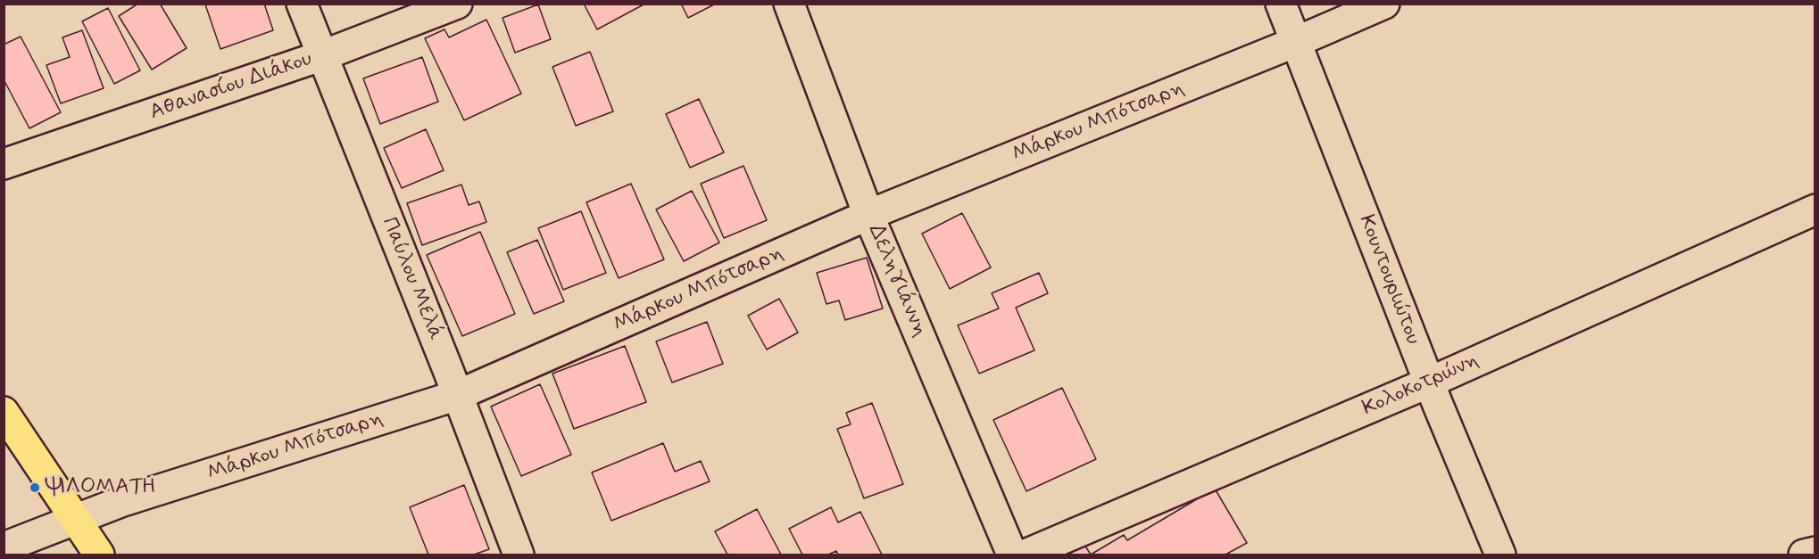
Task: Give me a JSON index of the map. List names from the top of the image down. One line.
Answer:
{"streets":{"street":["Αθανασίου Διάκου","Μάρκου Μπότσαρη","Παύλου Μελά","Κουντουριώτου","Δεληγιάννη","Κολοκοτρώνη"]},"crossings":[["Αθανασίου Διάκου","Παύλου Μελά"],["Μάρκου Μπότσαρη","Παύλου Μελά"],["Μάρκου Μπότσαρη","Κουντουριώτου"],["Μάρκου Μπότσαρη","Δεληγιάννη"],["Κουντουριώτου","Κολοκοτρώνη"]],"places":["ΨΙΛΟΜΑΤΗ"]}
